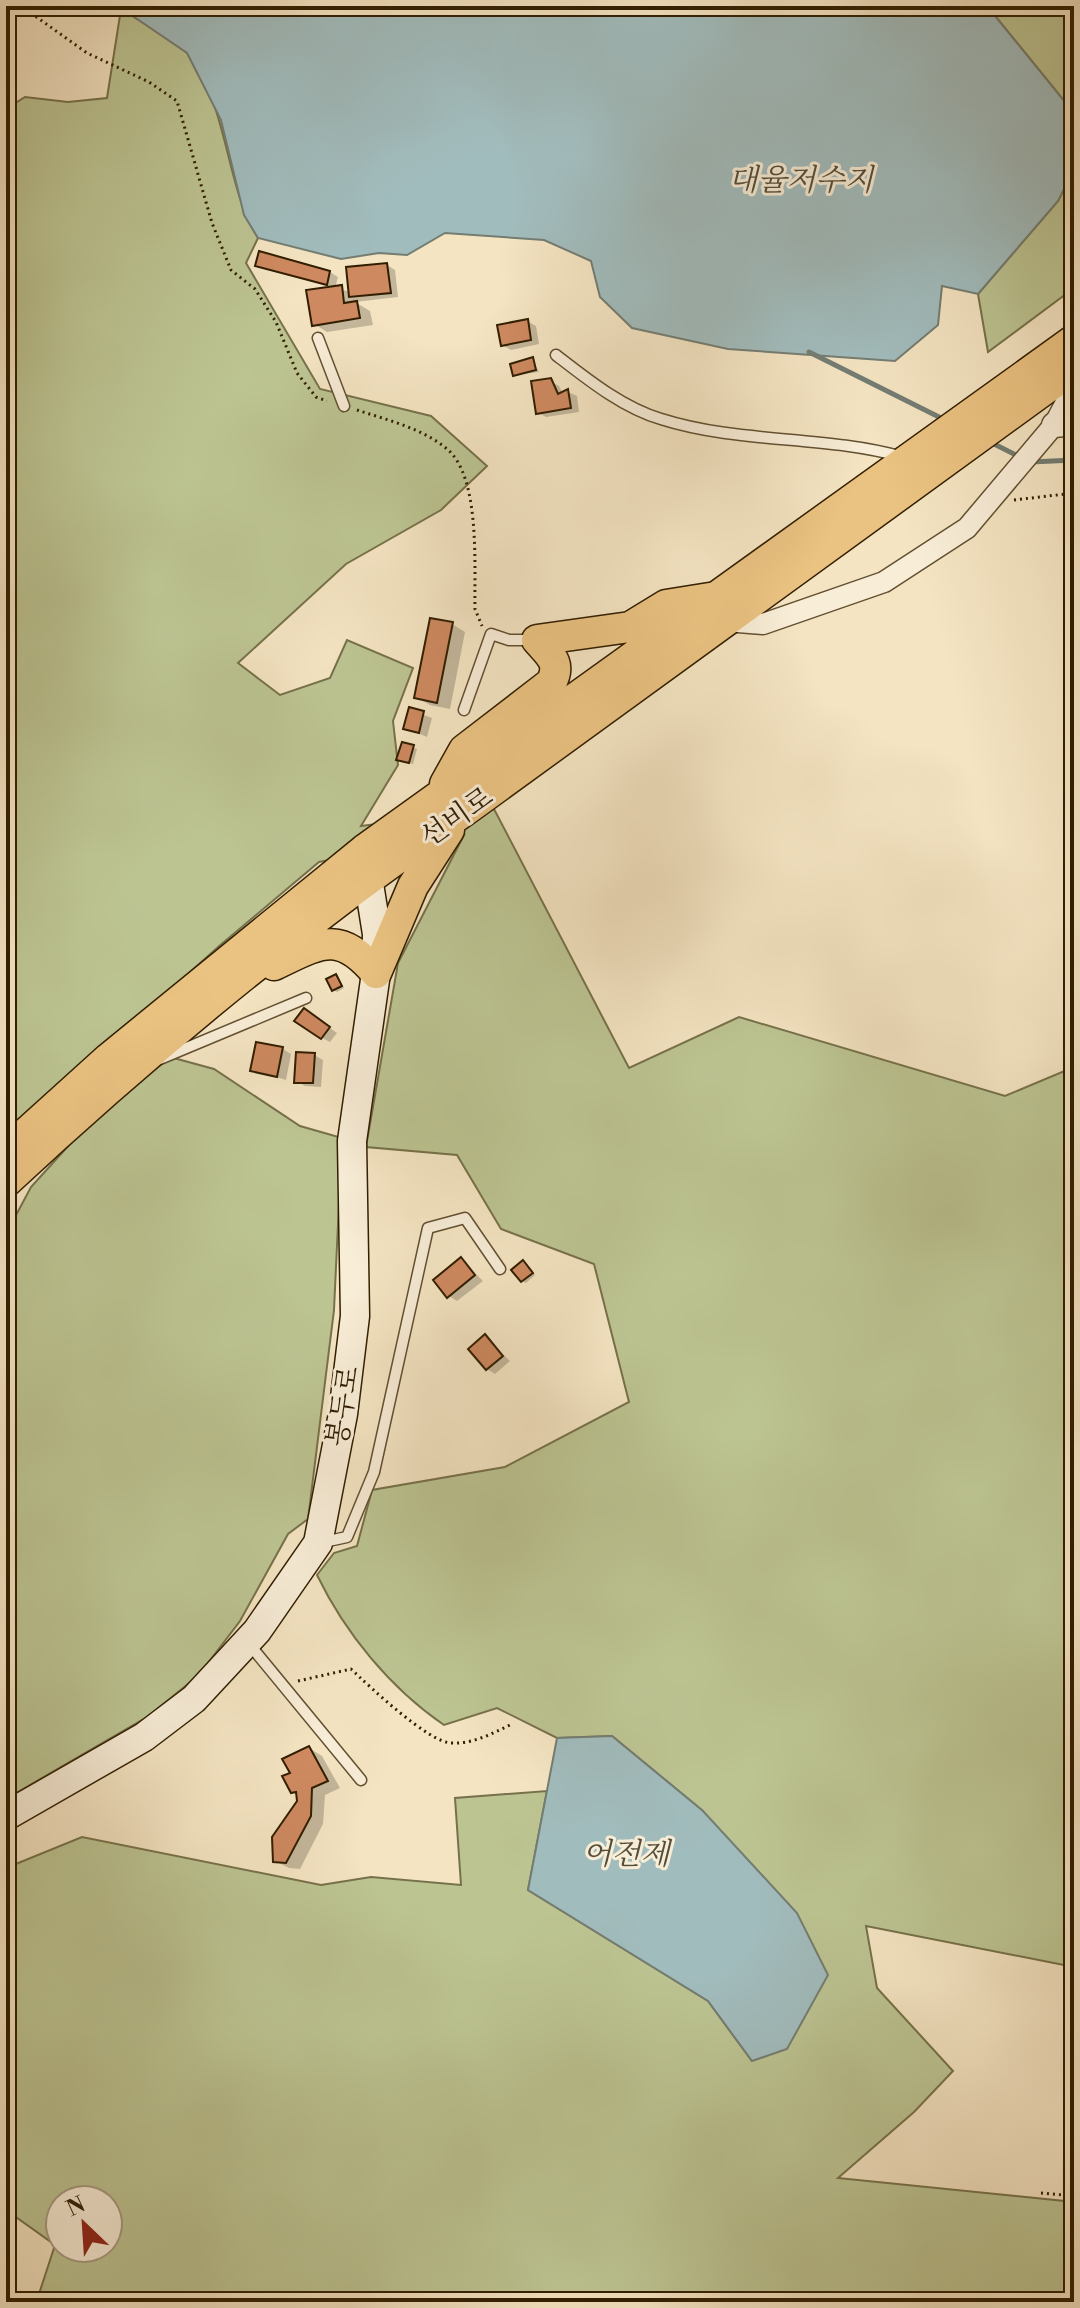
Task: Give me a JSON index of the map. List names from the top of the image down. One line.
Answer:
{"streets":{"main road":["선비로","봉두로"]},"crossings":[["선비로","봉두로"]],"water":["대율저수지","어전제"],"north":"top left"}
